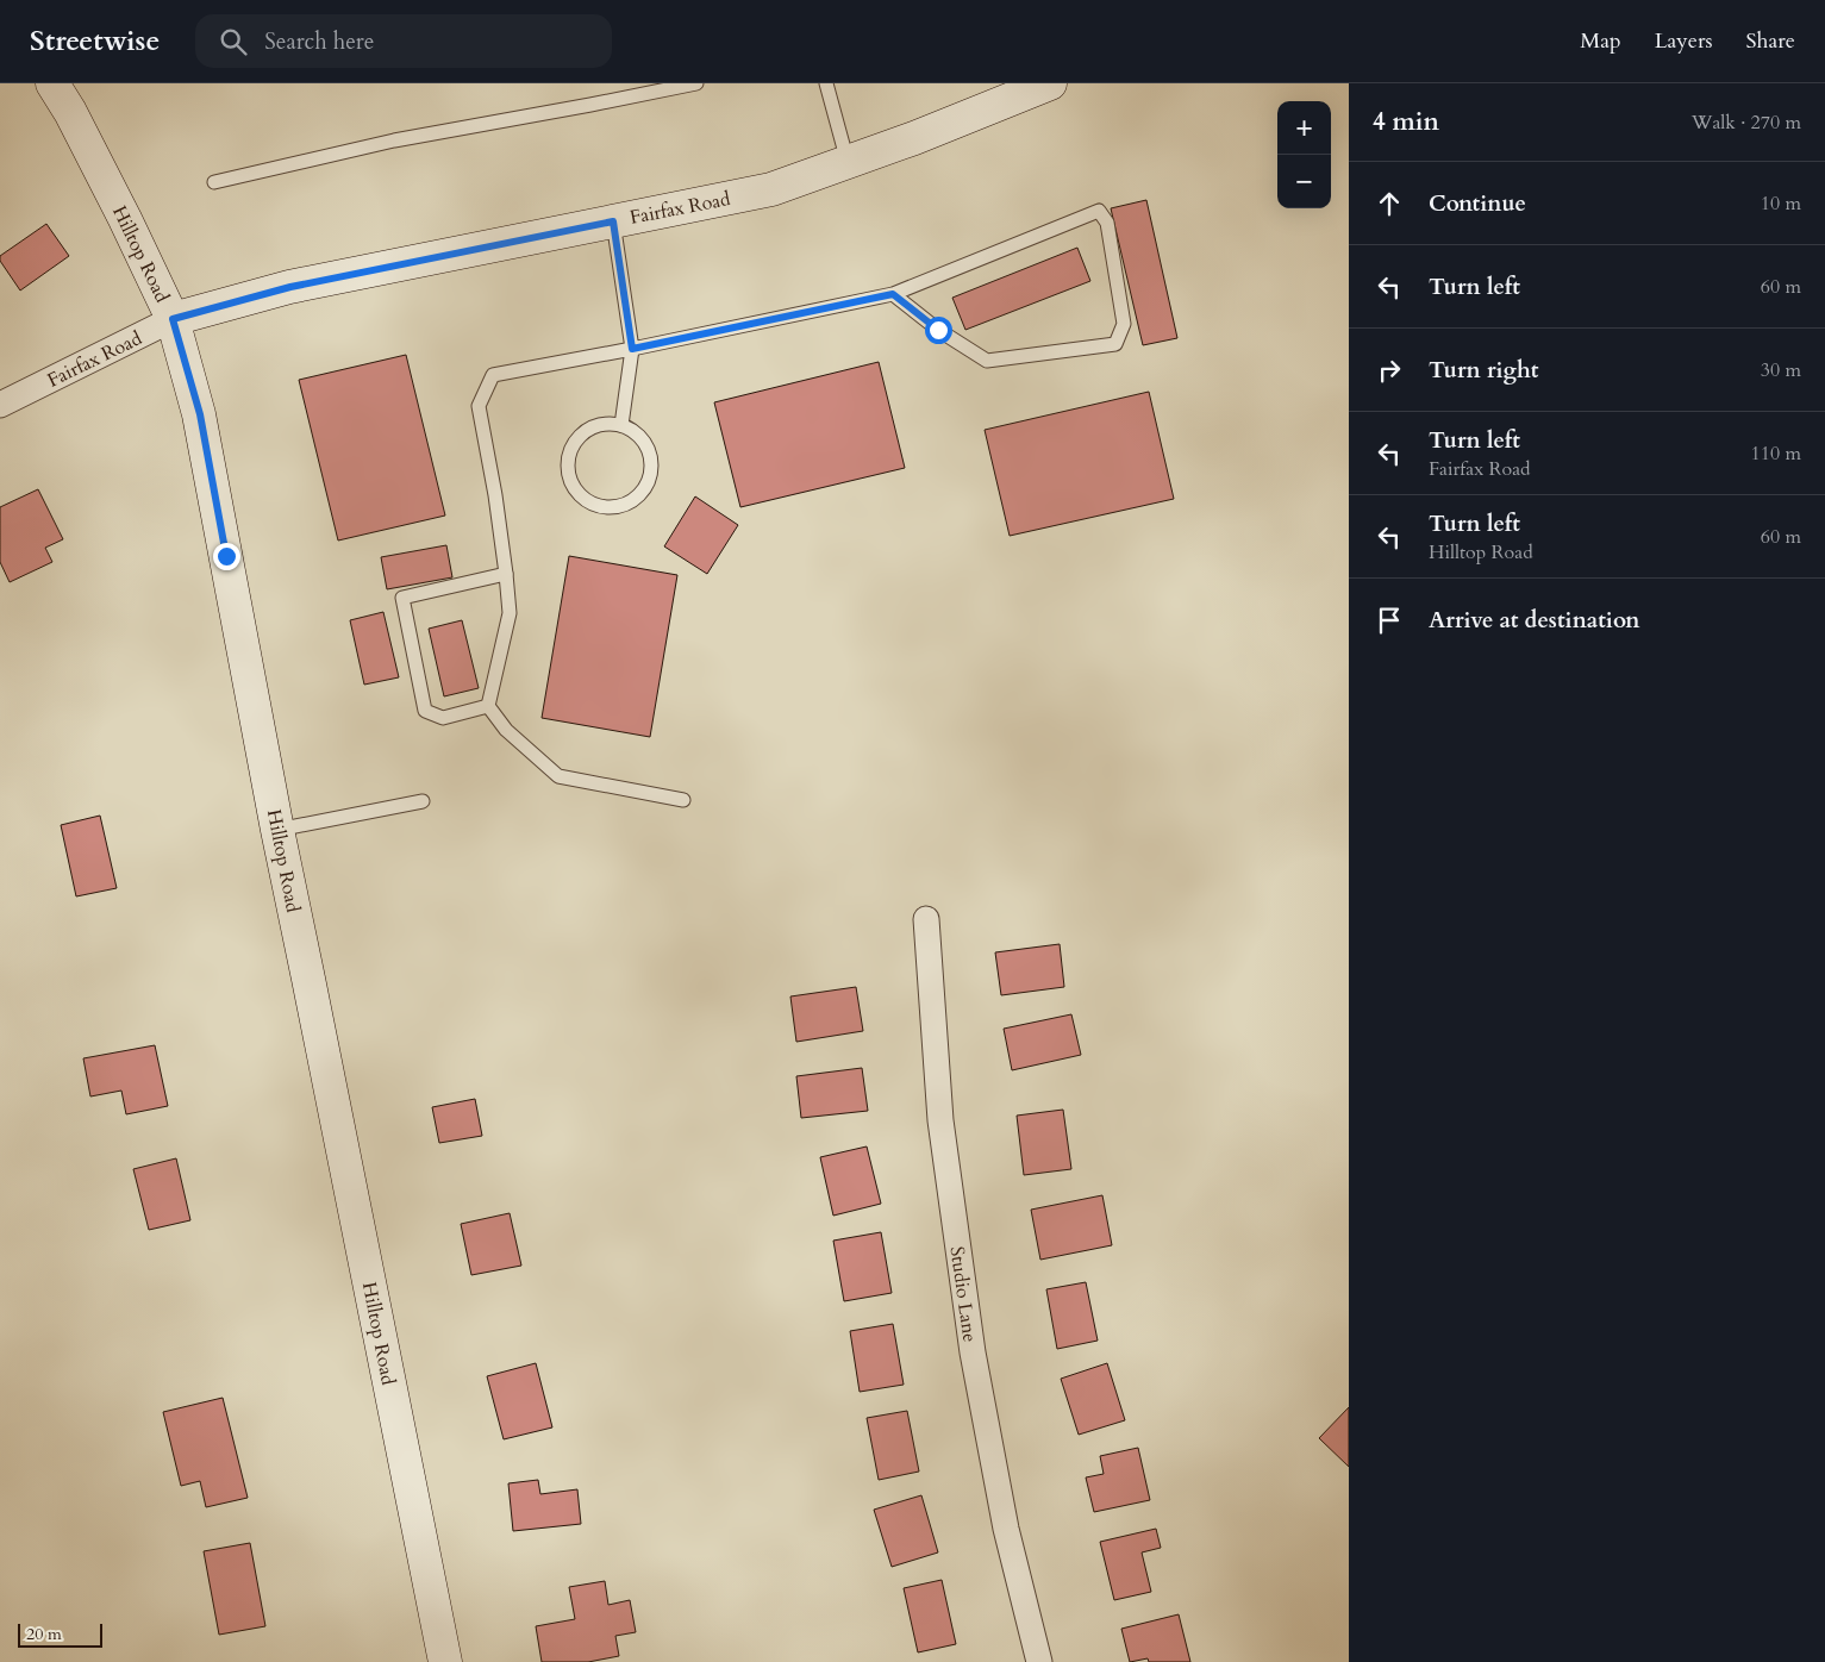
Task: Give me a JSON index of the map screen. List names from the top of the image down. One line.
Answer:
{"streets":{"main road":["Fairfax Road","Hilltop Road"],"street":["Studio Lane"]},"crossings":[["Fairfax Road","Hilltop Road"]],"scale_bar":"20 m","page":{"header":"Streetwise","search":"Search here","nav":["Map","Layers","Share"],"heading":["4 min","Walk · 270 m"],"map_buttons":["+","−"],"list":[["Continue","10 m"],["Turn left","60 m"],["Turn right","30 m"],["Turn left","Fairfax Road","110 m"],["Turn left","Hilltop Road","60 m"],"Arrive at destination"],"scale":"20 m"}}
